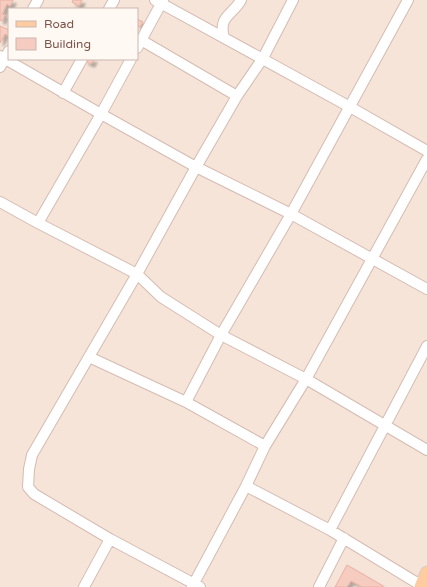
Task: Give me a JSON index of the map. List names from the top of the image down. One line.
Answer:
{"legend":["Road","Building"]}
